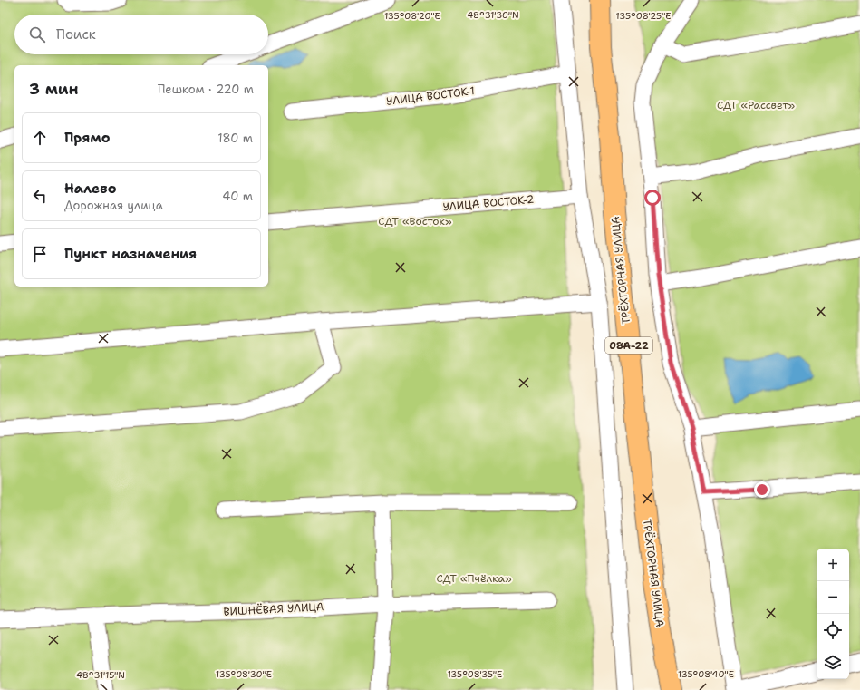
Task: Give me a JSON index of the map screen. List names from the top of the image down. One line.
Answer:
{"streets":{"highway":["ТРЁХГОРНАЯ УЛИЦА","08А-22"],"street":["УЛИЦА ВОСТОК-1","УЛИЦА ВОСТОК-2","ВИШНЁВАЯ УЛИЦА"]},"parks":["СДТ «Рассвет»","СДТ «Восток»","СДТ «Пчёлка»"],"page":{"search":"Поиск","heading":["3 мин","Пешком · 220 m"],"list":[["Прямо","180 m"],["Налево","Дорожная улица","40 m"],"Пункт назначения"],"map_buttons":["+","−"]},"coordinates":["48°31'30\"N","135°08'20\"E","135°08'25\"E","135°08'30\"E","135°08'35\"E","135°08'40\"E","48°31'15\"N"]}
